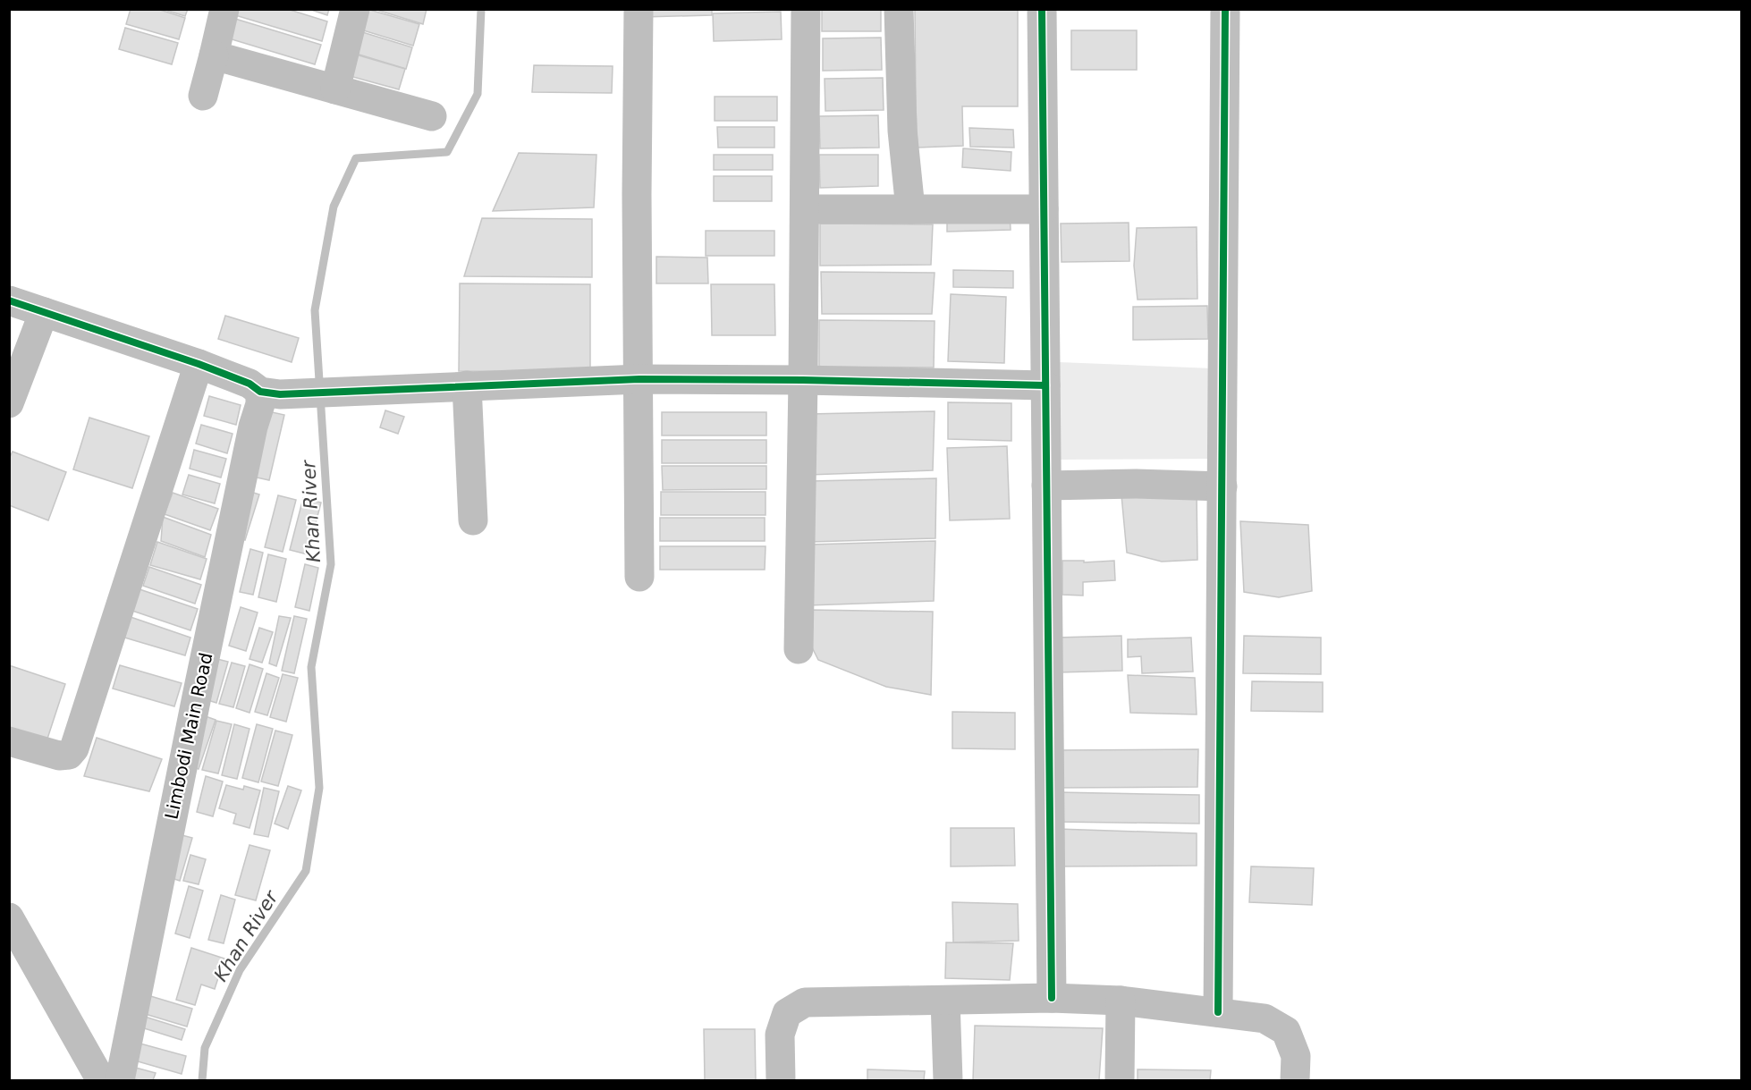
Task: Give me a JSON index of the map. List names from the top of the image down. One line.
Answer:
{"streets":{"street":["Limbodi Main Road"]},"water":["Khan River"]}
